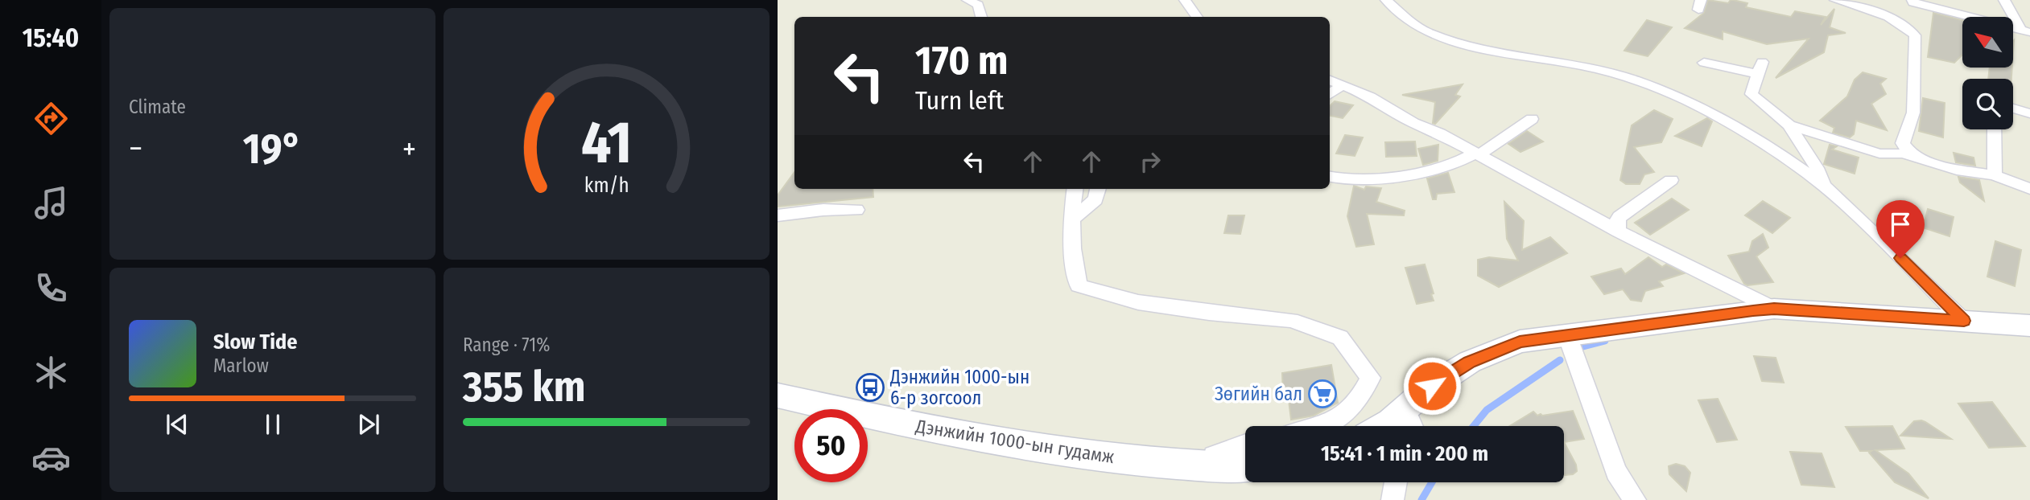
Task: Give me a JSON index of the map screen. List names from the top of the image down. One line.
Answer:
{"streets":{"main road":["Дэнжийн 1000-ын гудамж"]},"places":{"bus stop":["Дэнжийн 1000-ын 6-р зогсоол"],"supermarket":["Зөгийн бал"]},"north":"top left","page":{"tabs":"15:40","tile":["Climate",["Range · 71%","355 km"]],"turn":["170 m","Turn left"],"heat":["−","19°","+"],"song":["Slow Tide","Marlow"],"limit":"50","trip":"15:41 · 1 min · 200 m","gauge":["41","km/h"]}}
